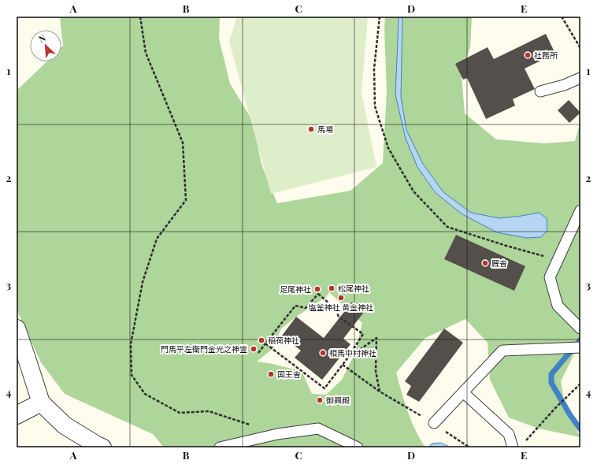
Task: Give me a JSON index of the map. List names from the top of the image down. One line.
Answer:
{"places":["社務所","馬場","厩舎","松尾神社","足尾神社","塩釜神社 黄金神社","稲荷神社","門馬平左衛門金光之神霊","相馬中村神社","国王舎","御興殿"],"north":"top left","grid":{"columns":["A","B","C","D","E"],"rows":["1","2","3","4"]}}
